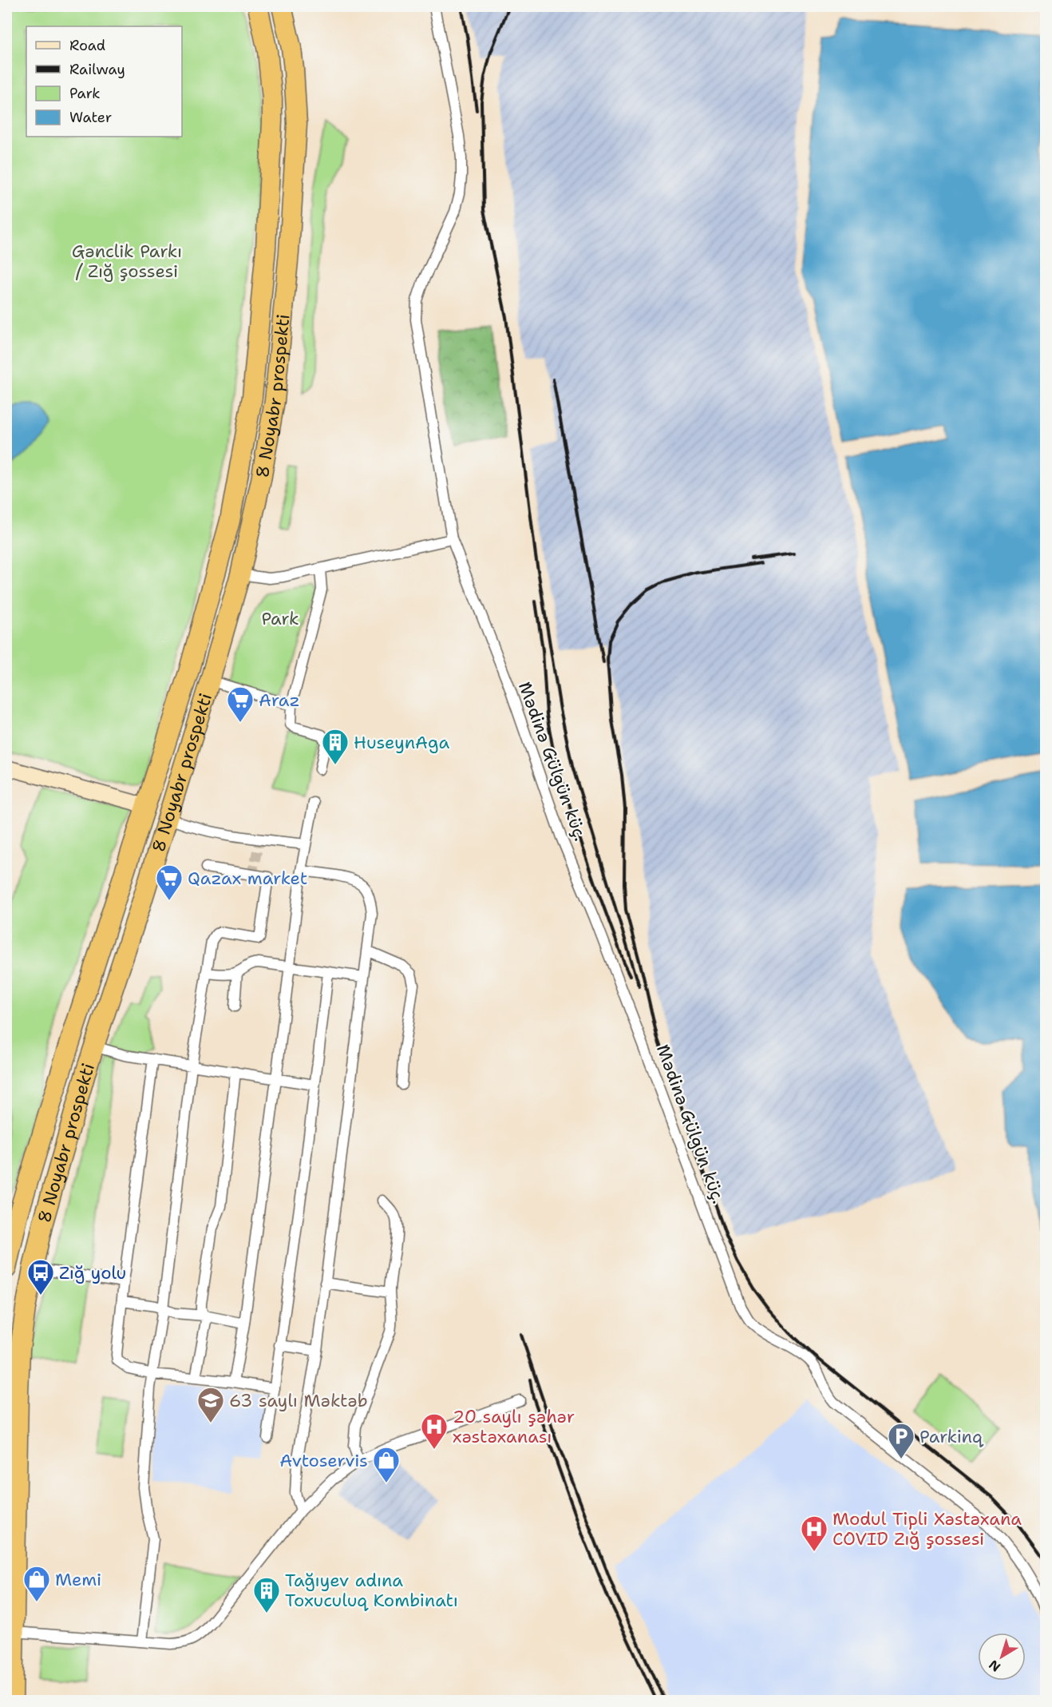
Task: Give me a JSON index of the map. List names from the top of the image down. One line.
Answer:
{"streets":{"highway":["8 Noyabr prospekti"],"street":["Mədinə Gülgün küç."]},"parks":["Gənclik Parkı / Zığ şossesi","Park"],"places":{"supermarket":["Araz","Qazax market"],"building":["HuseynAga","Tağıyev adına Toxuculuq Kombinatı"],"bus stop":["Zığ yolu"],"school or university":["63 saylı Məktəb"],"hospital":["20 saylı şəhər xəstəxanası","Modul Tipli Xəstəxana COVID Zığ şossesi"],"parking":["Parkinq"],"shop":["Avtoservis","Memi"]},"legend":["Road","Railway","Park","Water"],"north":"bottom left"}
